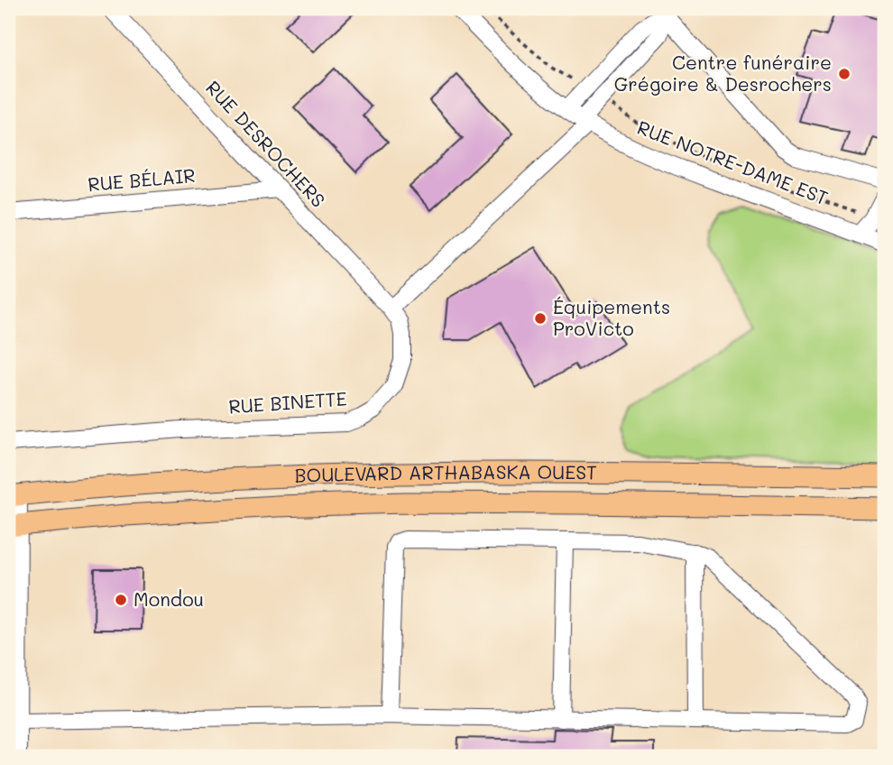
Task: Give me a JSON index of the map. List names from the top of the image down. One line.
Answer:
{"streets":{"main road":["BOULEVARD ARTHABASKA OUEST"],"street":["RUE DESROCHERS","RUE NOTRE-DAME EST","RUE BÉLAIR","RUE BINETTE"]},"crossings":[["RUE DESROCHERS","RUE BÉLAIR"],["RUE DESROCHERS","RUE BINETTE"]],"places":["Centre funéraire Grégoire & Desrochers","Équipements ProVicto","Mondou"]}
